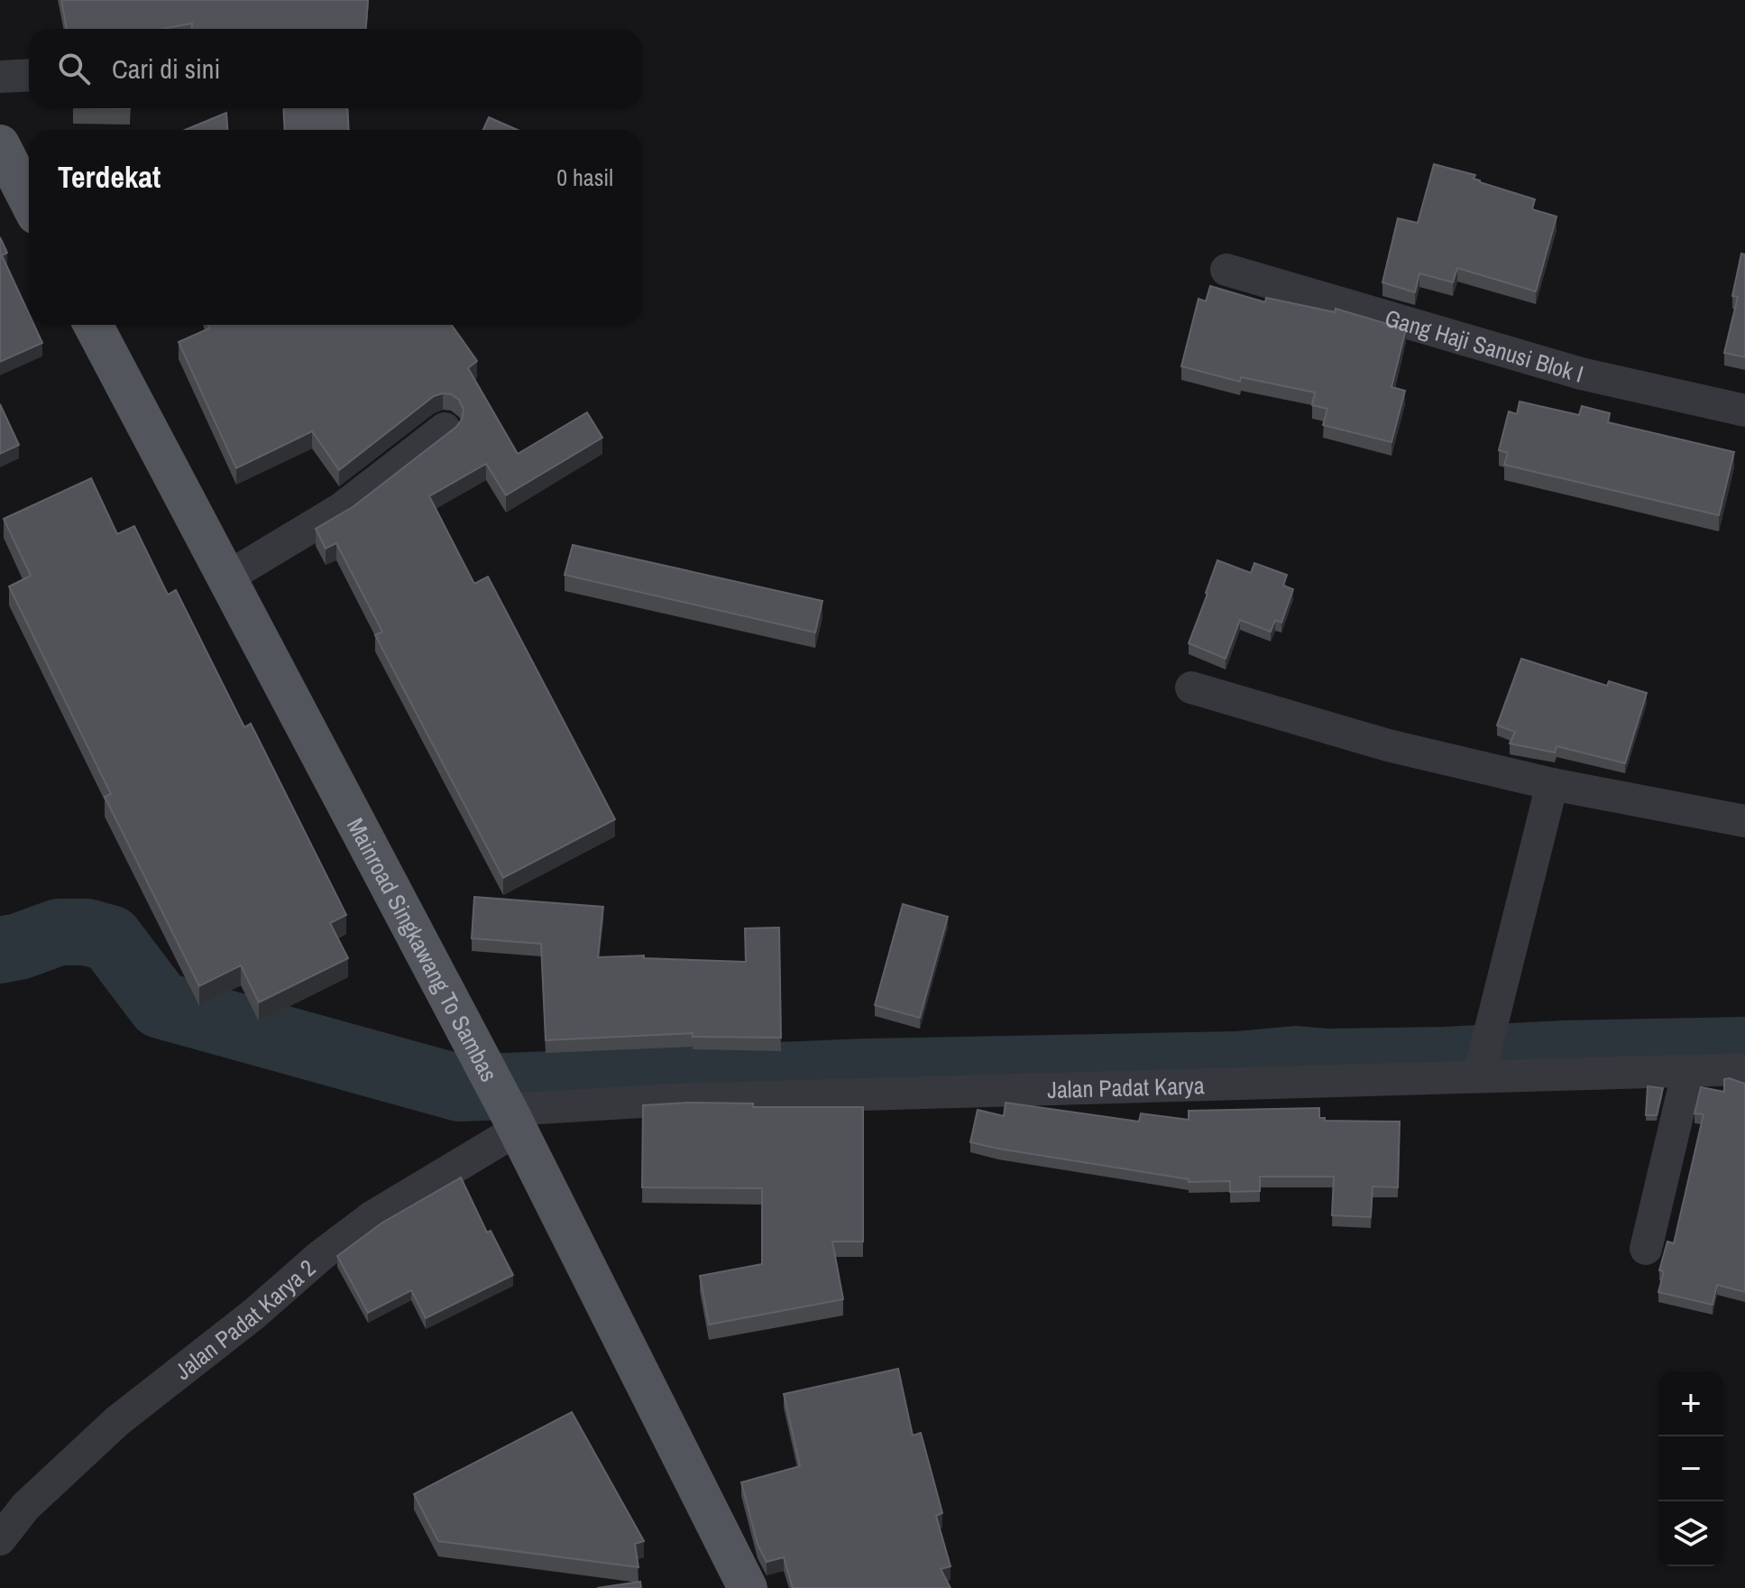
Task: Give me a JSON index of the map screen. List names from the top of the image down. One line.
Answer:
{"streets":{"main road":["Mainroad Singkawang To Sambas"],"street":["Gang Haji Sanusi Blok I","Jalan Padat Karya","Jalan Padat Karya 2"]},"crossings":[["Mainroad Singkawang To Sambas","Jalan Padat Karya"],["Mainroad Singkawang To Sambas","Jalan Padat Karya 2"],["Jalan Padat Karya","Jalan Padat Karya 2"]],"page":{"search":"Cari di sini","heading":["Terdekat","0 hasil"],"map_buttons":["+","−"]}}
